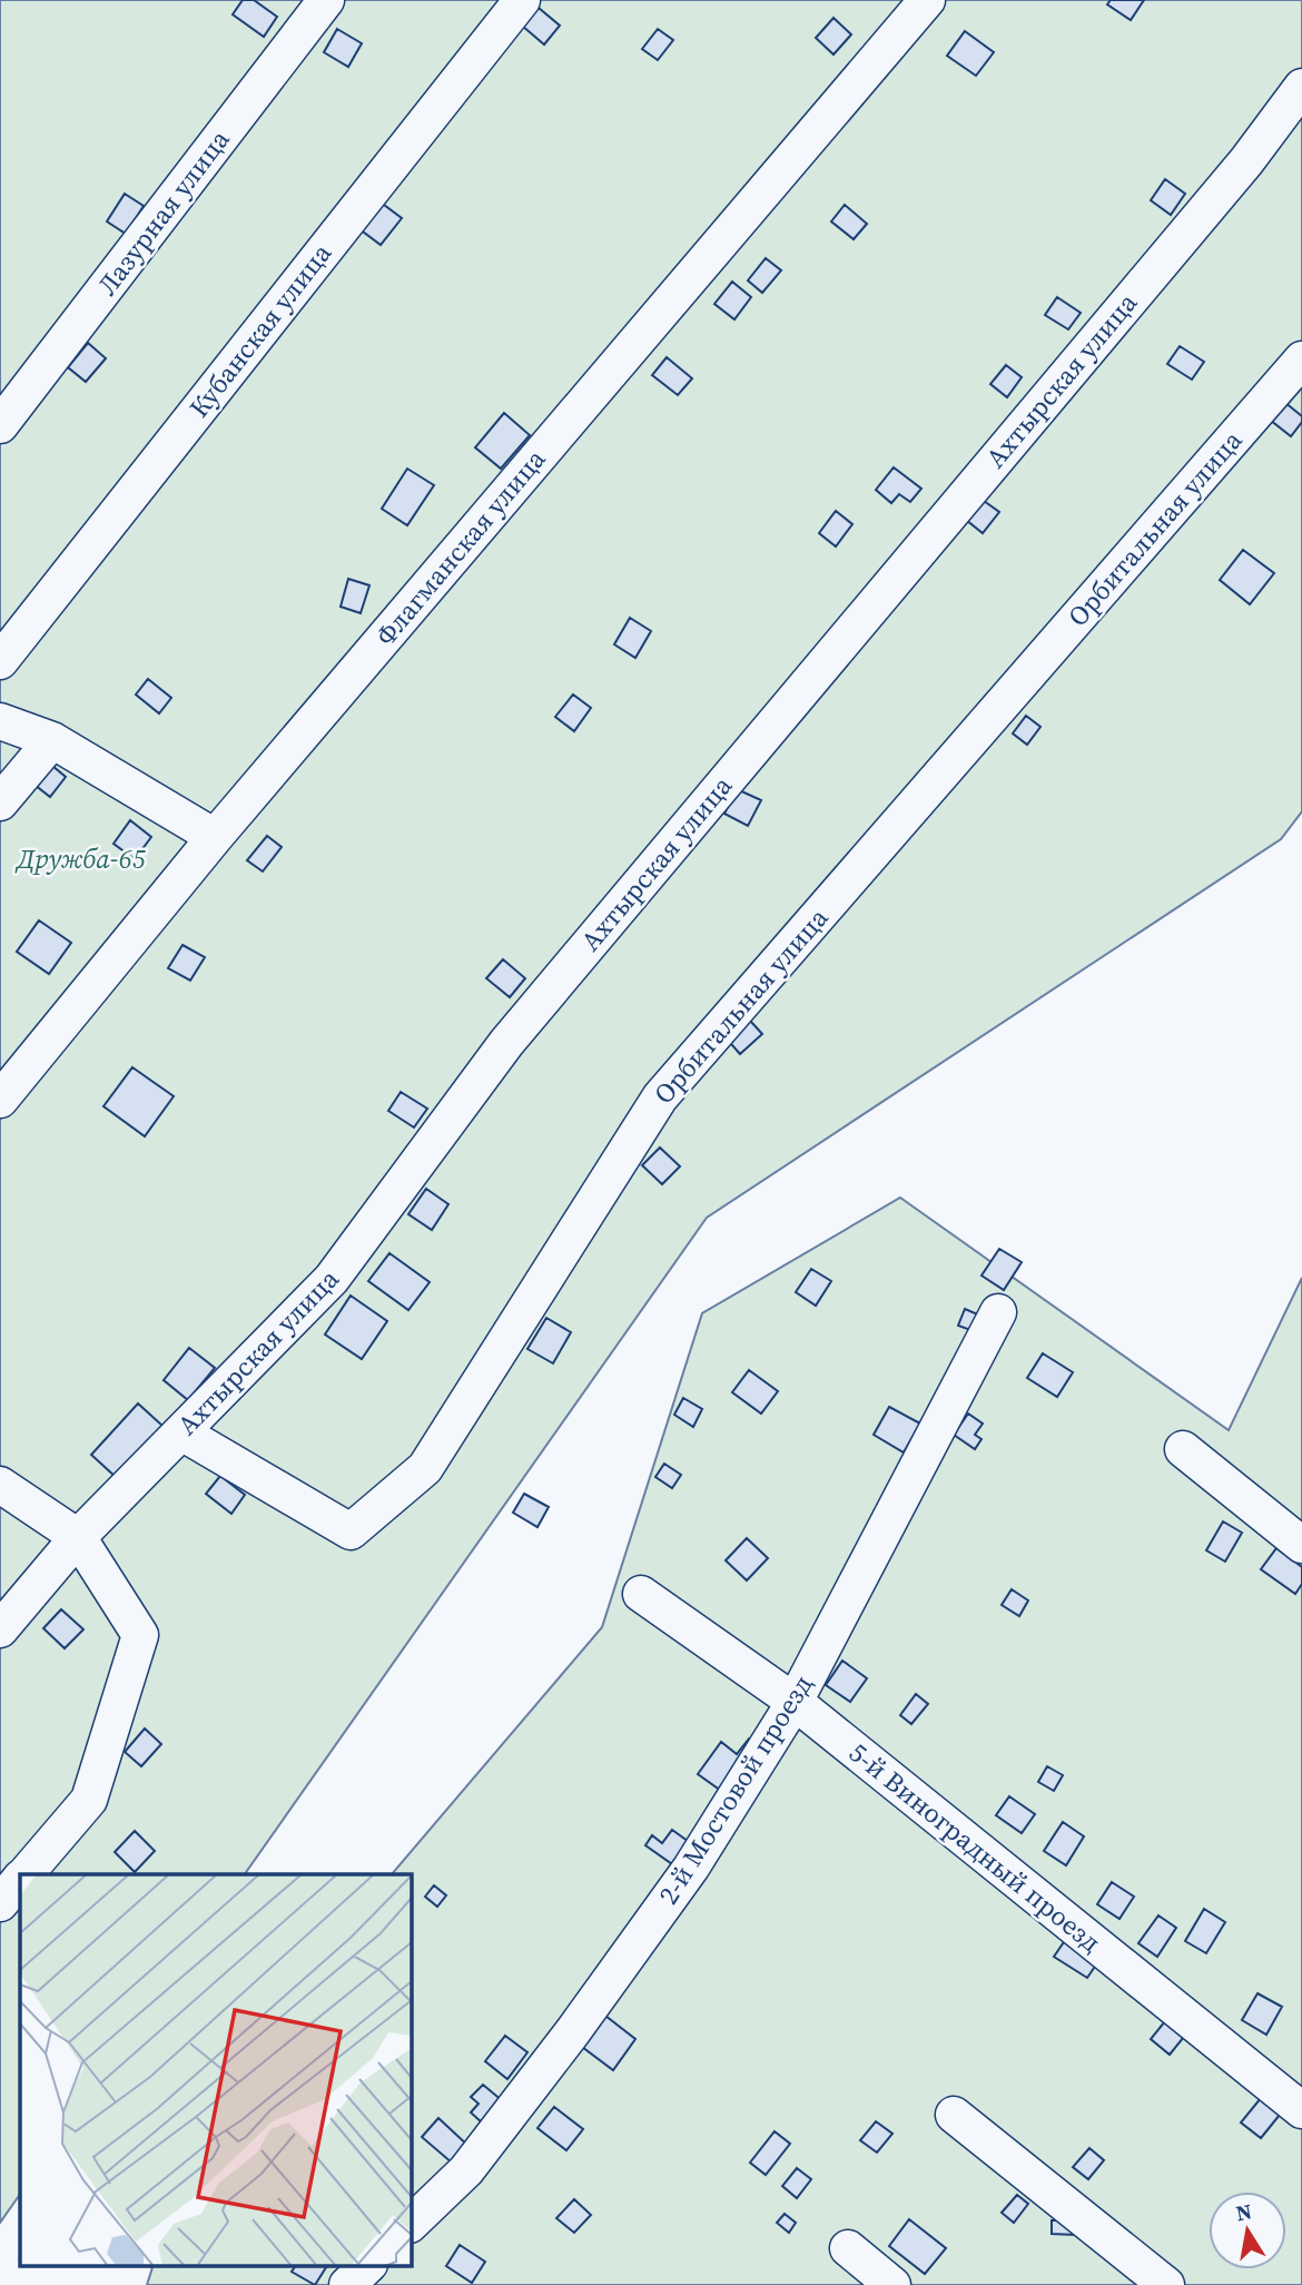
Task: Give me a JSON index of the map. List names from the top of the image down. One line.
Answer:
{"streets":{"lane":["Лазурная улица","Кубанская улица","Ахтырская улица","Орбитальная улица","Флагманская улица","2-й Мостовой проезд","5-й Виноградный проезд"]},"crossings":[["Ахтырская улица","Орбитальная улица"],["2-й Мостовой проезд","5-й Виноградный проезд"]],"parks":["Дружба-65"],"north":"top"}
